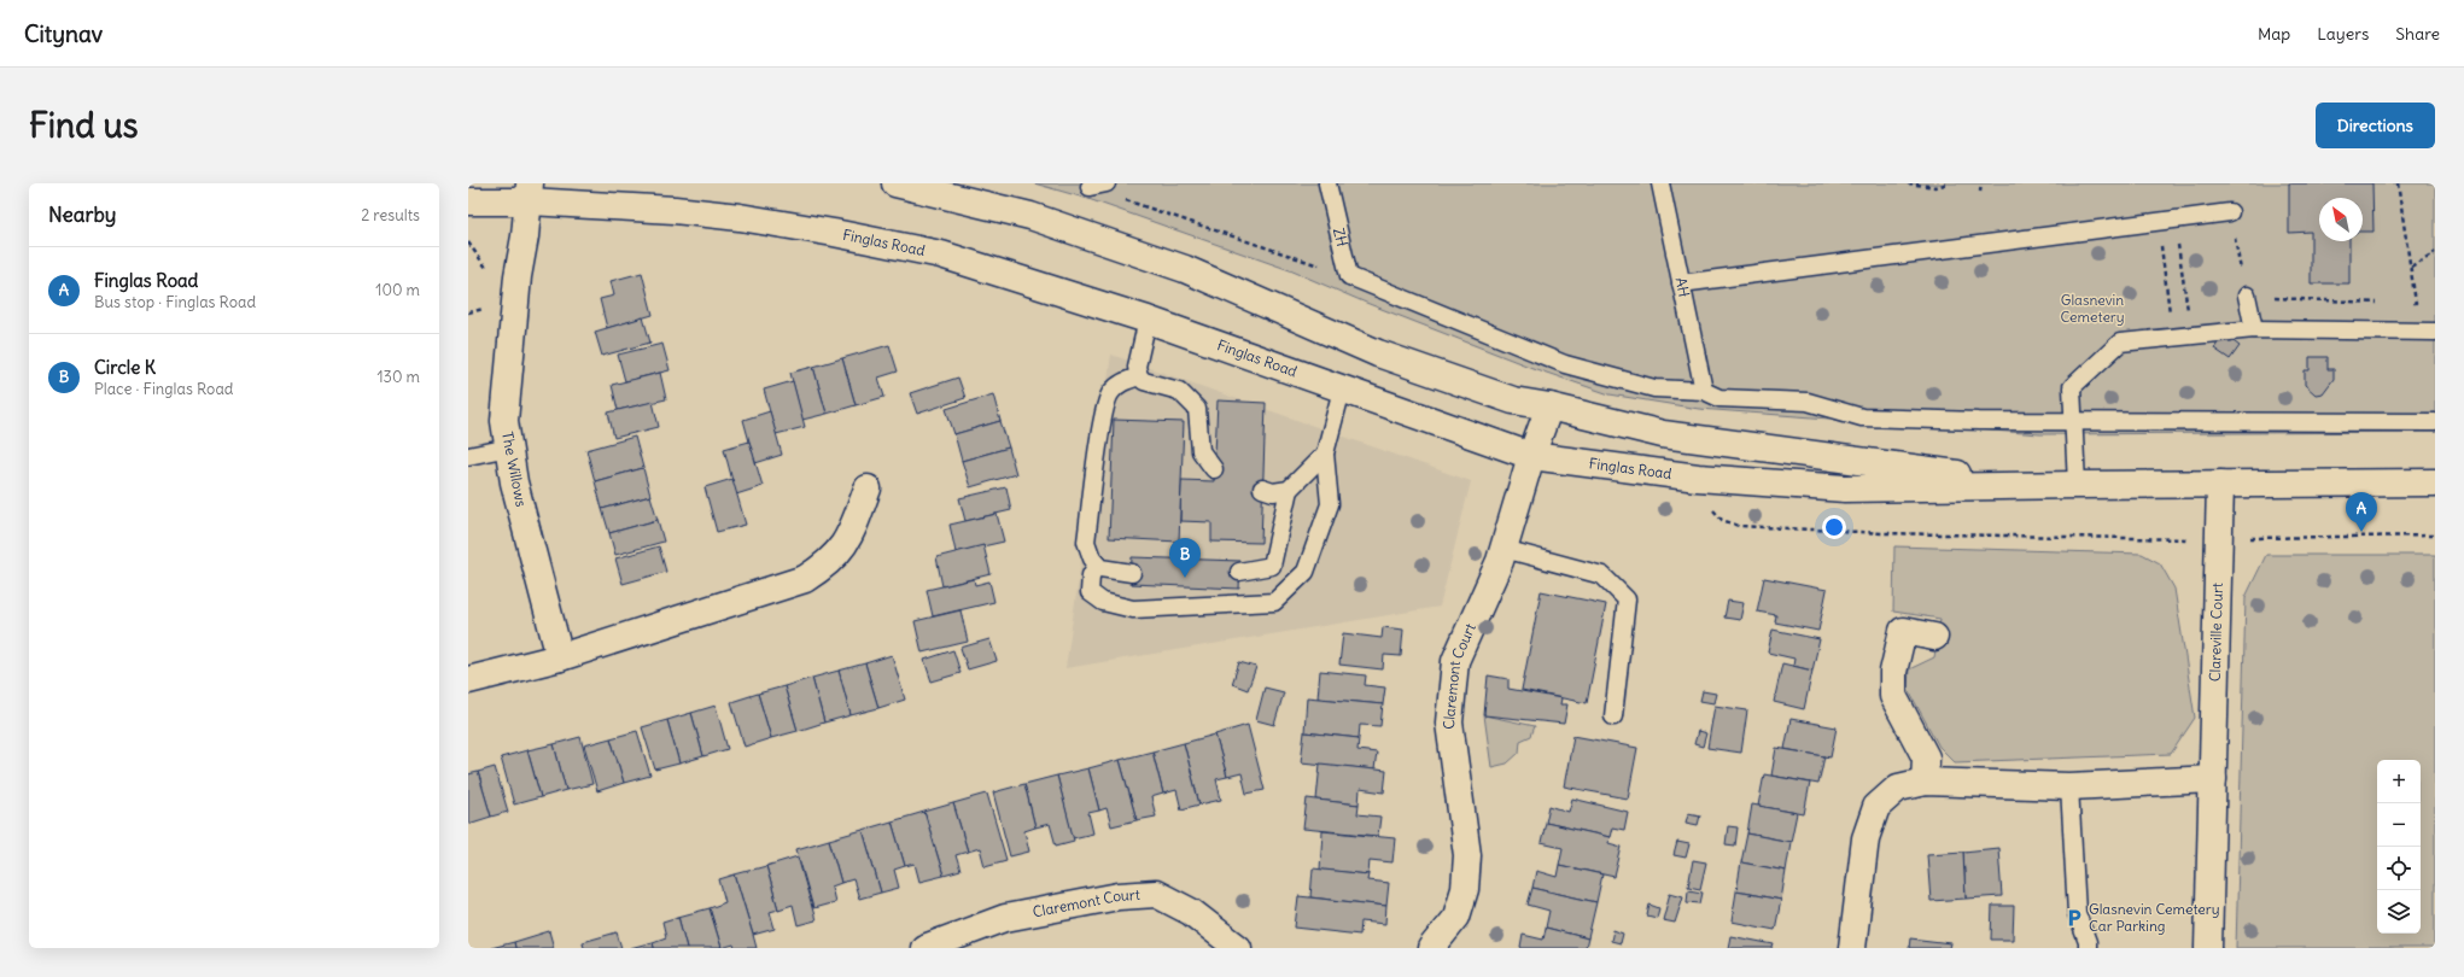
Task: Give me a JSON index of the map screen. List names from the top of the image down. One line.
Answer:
{"streets":{"main road":["Finglas Road","The Willows","Clareville Court","Claremont Court"],"lane":["ZH","AH"]},"crossings":[["Finglas Road","The Willows"],["Finglas Road","Clareville Court"],["Finglas Road","Claremont Court"]],"parks":["Glasnevin Cemetery"],"places":{"parking":["Glasnevin Cemetery Car Parking"]},"north":"top left","page":{"header":"Citynav","nav":["Map","Layers","Share"],"buttons":"Directions","title":"Find us","heading":["Nearby","2 results"],"list":[{"mark":"A","name":"Finglas Road","note":"Bus stop · Finglas Road","value":"100 m"},{"mark":"B","name":"Circle K","note":"Place · Finglas Road","value":"130 m"}],"pins":["A","B"],"map_buttons":["+","−"]}}
